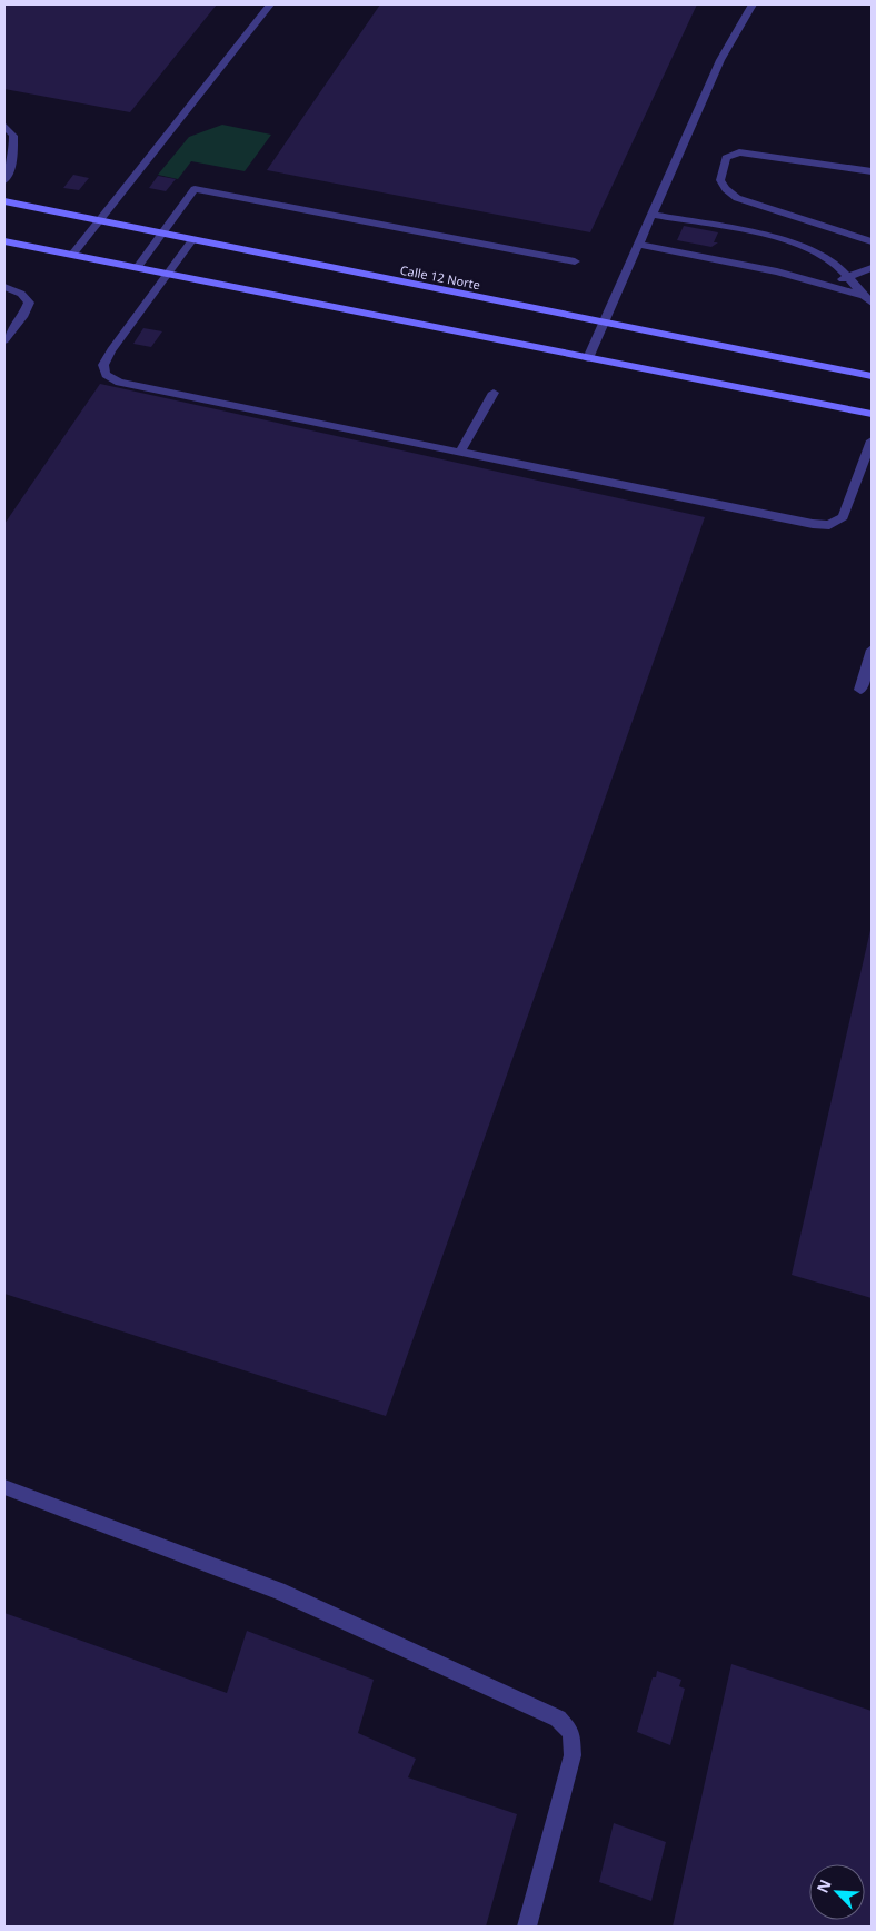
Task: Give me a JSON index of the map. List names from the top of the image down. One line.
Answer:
{"streets":{"main road":["Calle 12 Norte"]},"north":"top left"}
